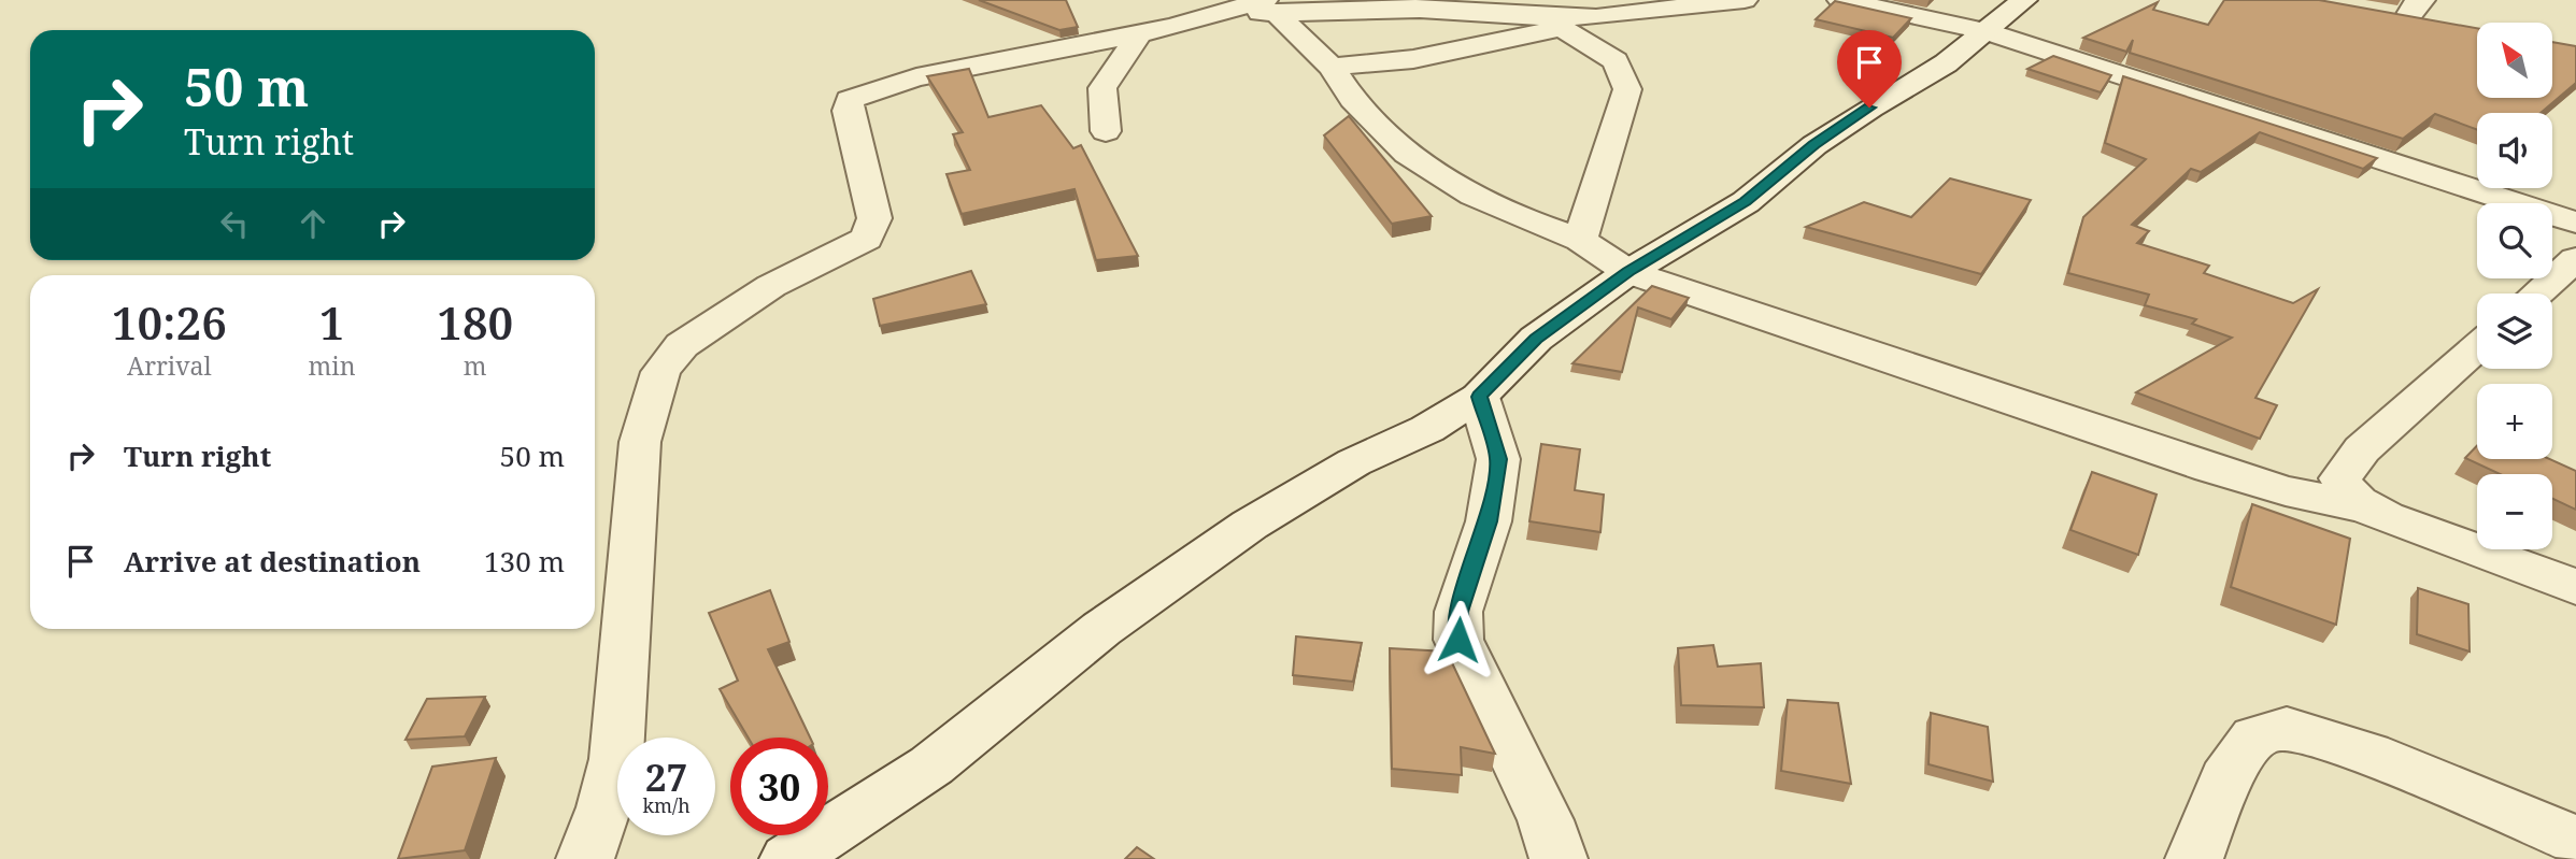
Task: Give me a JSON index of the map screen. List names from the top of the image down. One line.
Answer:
{"north":"top left","page":{"map_buttons":["+","−"],"turn":["50 m","Turn right"],"eta":["10:26","Arrival","1","min","180","m"],"list":[{"name":"Turn right","value":"50 m"},{"name":"Arrive at destination","value":"130 m"}],"speed":"27 km/h","limit":"30"}}
